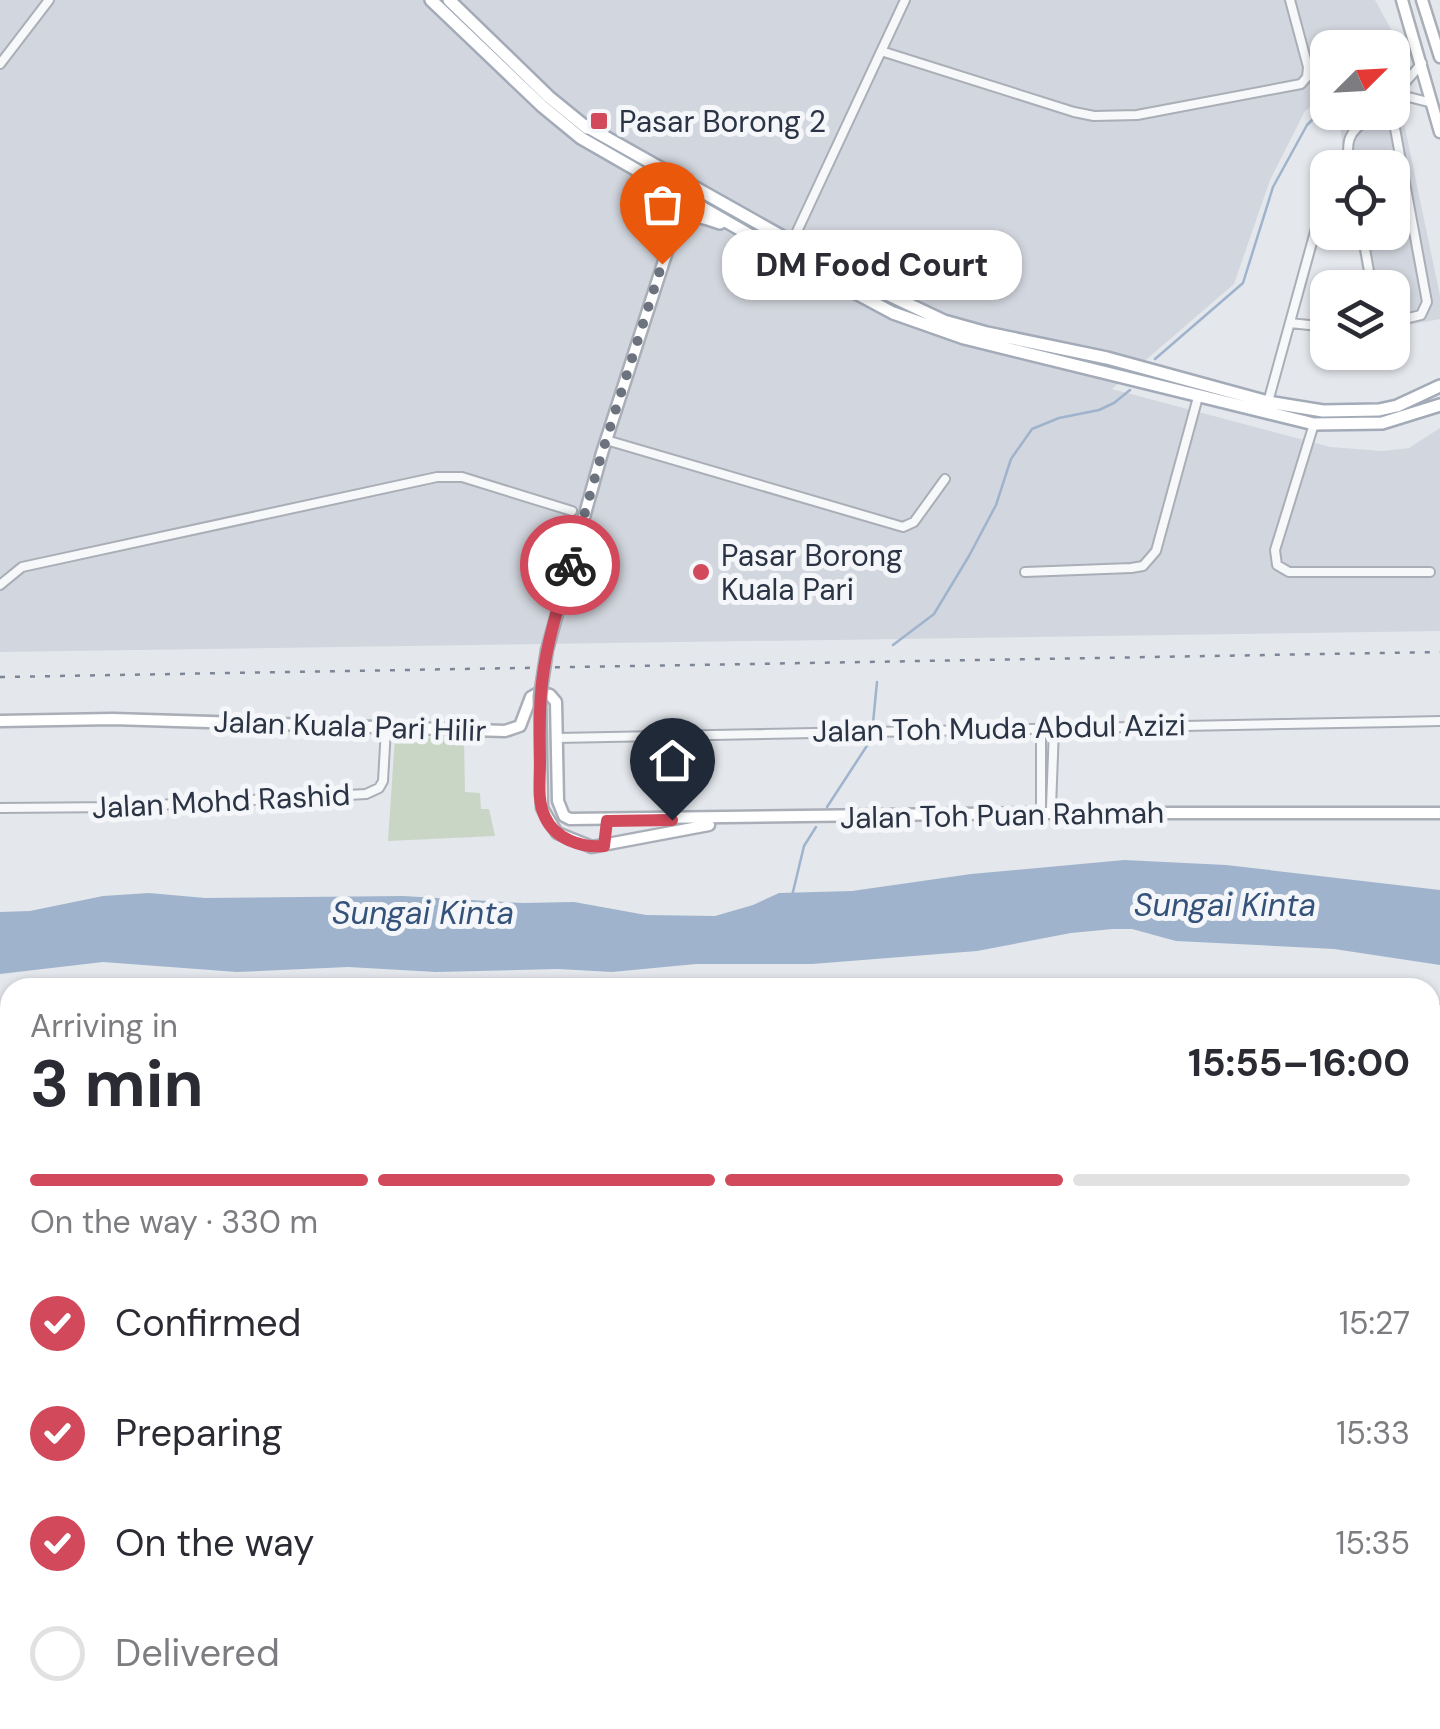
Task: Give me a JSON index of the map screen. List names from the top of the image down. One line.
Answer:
{"streets":{"street":["Jalan Kuala Pari Hilir","Jalan Toh Muda Abdul Azizi","Jalan Mohd Rashid","Jalan Toh Puan Rahmah"]},"crossings":[["Jalan Kuala Pari Hilir","Jalan Toh Muda Abdul Azizi"],["Jalan Kuala Pari Hilir","Jalan Mohd Rashid"],["Jalan Kuala Pari Hilir","Jalan Toh Puan Rahmah"]],"water":["Sungai Kinta"],"places":{"transit":["Pasar Borong 2"],"other":["DM Food Court","Pasar Borong Kuala Pari"]},"north":"top right","page":{"bubble":"DM Food Court","heading":["3 min","Arriving in","15:55–16:00"],"bar":"On the way · 330 m","list":[["Confirmed","15:27"],["Preparing","15:33"],["On the way","15:35"],"Delivered"]}}
